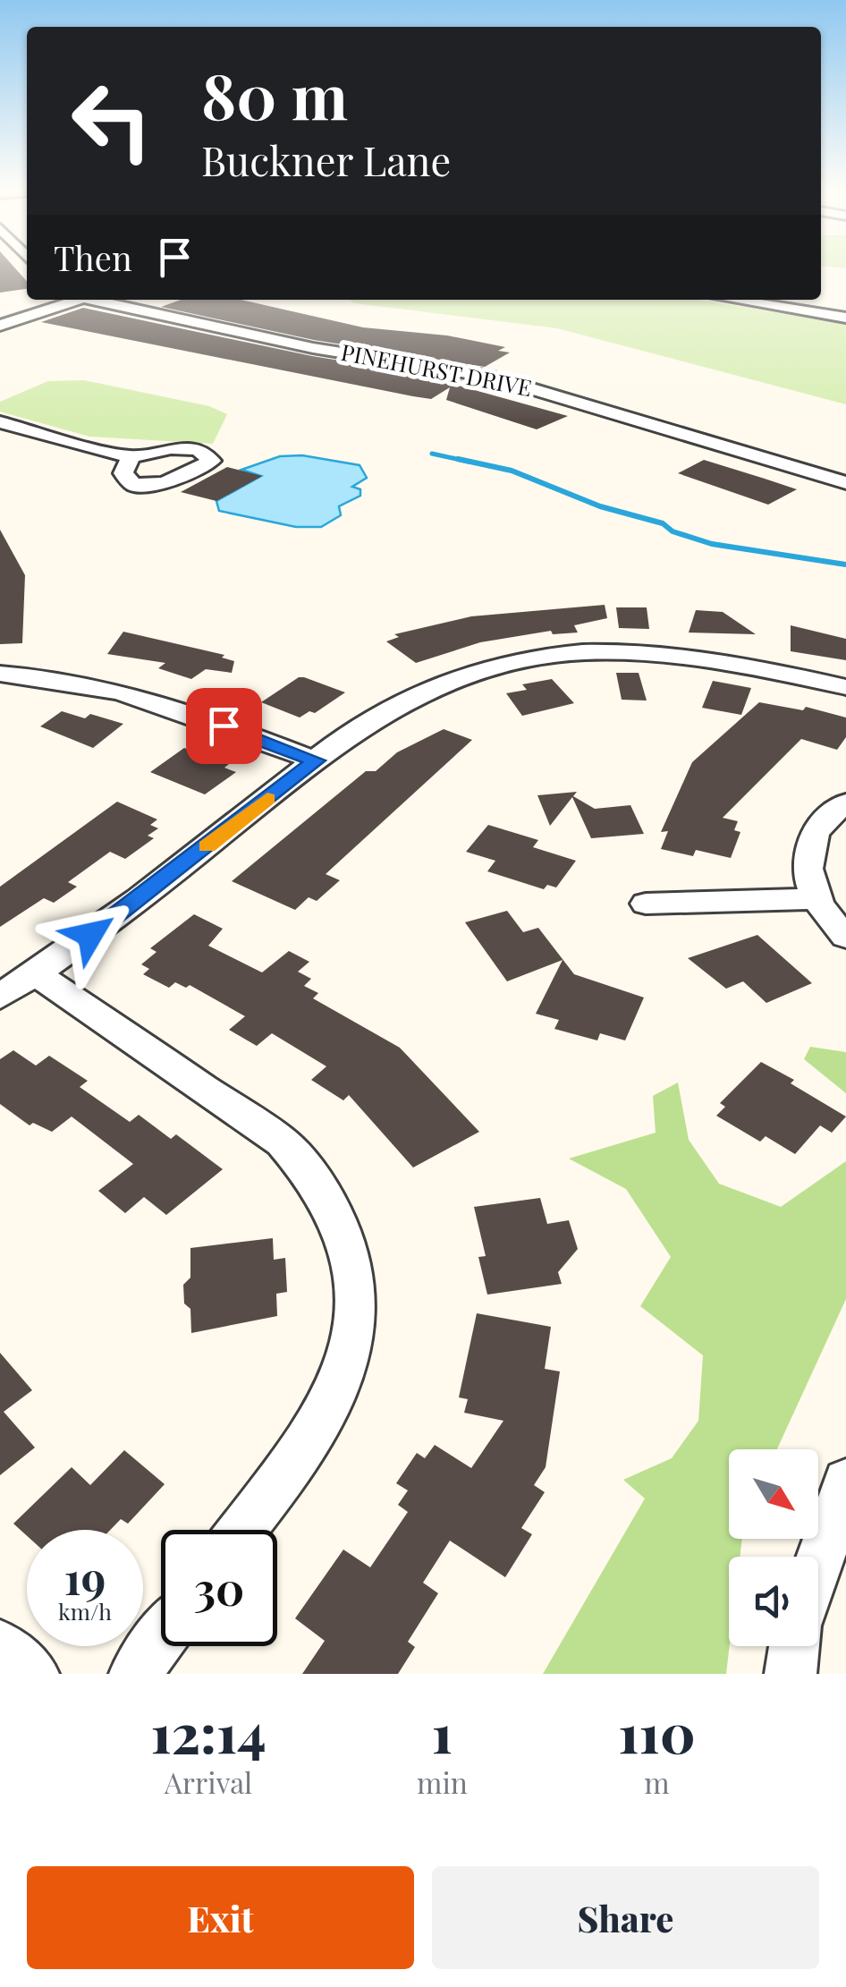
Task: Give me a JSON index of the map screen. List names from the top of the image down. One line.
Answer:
{"streets":{"street":["PINEHURST DRIVE"]},"north":"bottom right","page":{"turn":["80 m","Buckner Lane"],"then":"Then","speed":"19 km/h","limit":"30","eta":["12:14","Arrival","1","min","110","m"],"buttons":["Exit","Share"]}}
